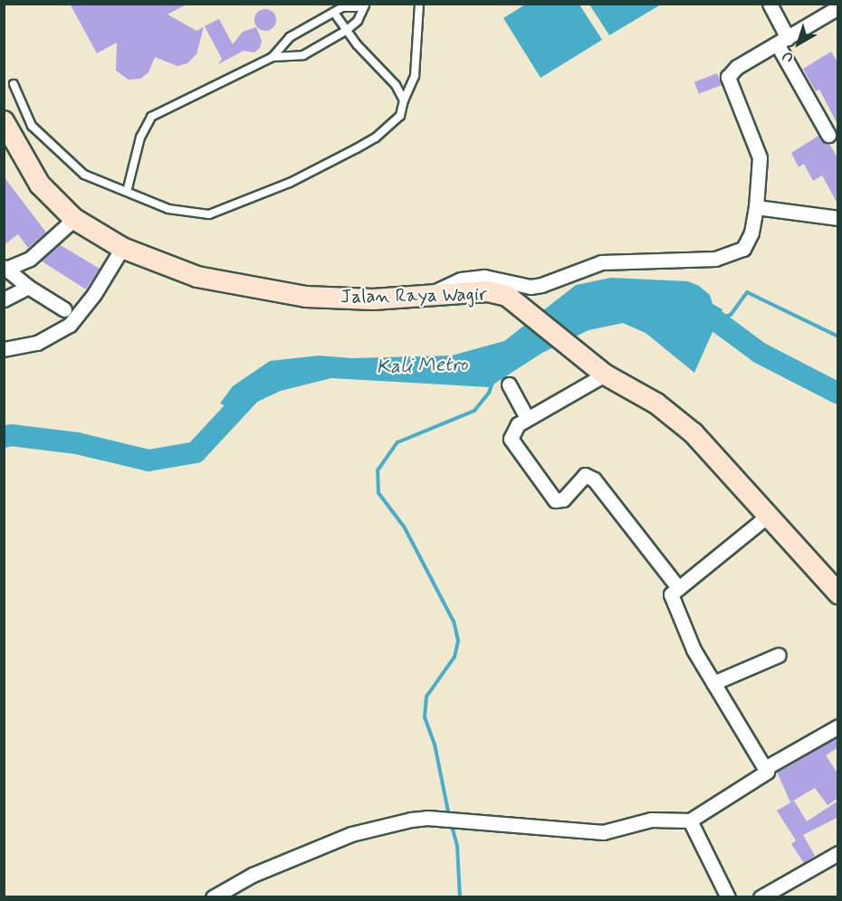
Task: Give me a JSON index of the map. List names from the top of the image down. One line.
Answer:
{"streets":{"main road":["Jalan Raya Wagir"]},"water":["Kali Metro"],"north":"bottom left"}
